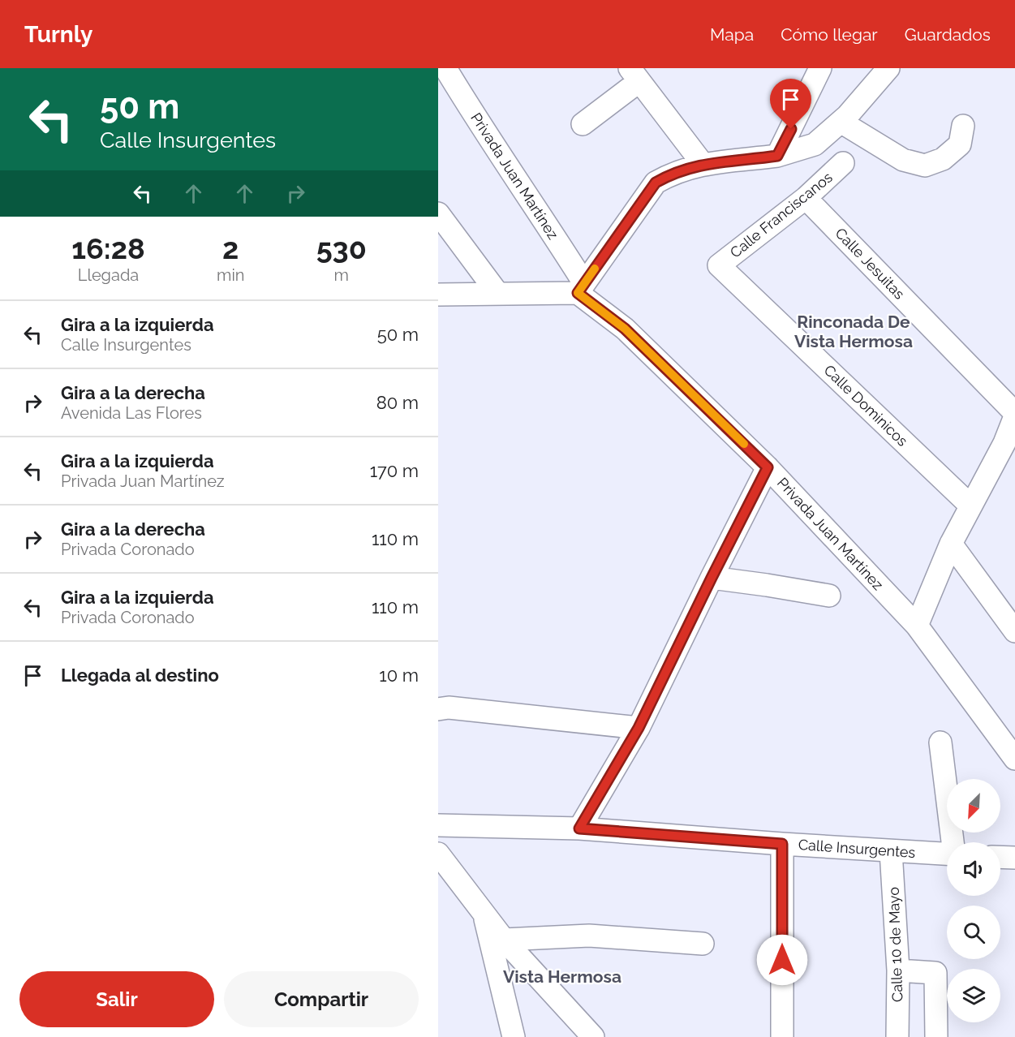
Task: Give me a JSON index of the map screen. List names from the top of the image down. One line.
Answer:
{"streets":{"street":["Privada Juan Martínez","Calle Franciscanos","Calle Jesuitas","Calle Dominicos","Calle Insurgentes","Calle 10 de Mayo"]},"crossings":[["Calle Franciscanos","Calle Jesuitas"],["Calle Franciscanos","Calle Dominicos"],["Calle Insurgentes","Calle 10 de Mayo"]],"districts":["Rinconada De Vista Hermosa","Vista Hermosa"],"north":"bottom left","page":{"header":"Turnly","nav":["Mapa","Cómo llegar","Guardados"],"turn":["50 m","Calle Insurgentes"],"eta":["16:28","Llegada","2","min","530","m"],"list":[{"name":"Gira a la izquierda","note":"Calle Insurgentes","value":"50 m"},{"name":"Gira a la derecha","note":"Avenida Las Flores","value":"80 m"},{"name":"Gira a la izquierda","note":"Privada Juan Martínez","value":"170 m"},{"name":"Gira a la derecha","note":"Privada Coronado","value":"110 m"},{"name":"Gira a la izquierda","note":"Privada Coronado","value":"110 m"},{"name":"Llegada al destino","value":"10 m"}],"buttons":["Salir","Compartir"]}}
